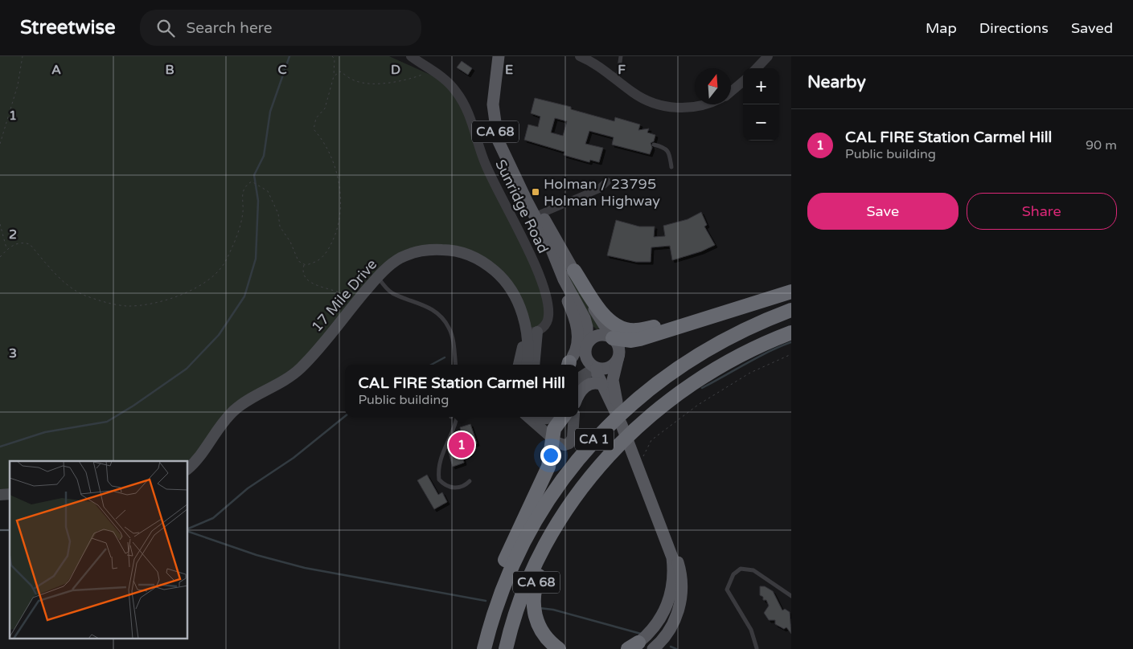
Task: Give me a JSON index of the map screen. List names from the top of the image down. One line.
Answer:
{"streets":{"highway":["CA 68","CA 1"],"main road":["17 Mile Drive"],"street":["Sunridge Road"]},"crossings":[["CA 68","CA 1"],["Sunridge Road","17 Mile Drive"]],"places":{"transit":["Holman / 23795 Holman Highway"]},"north":"top","page":{"header":"Streetwise","search":"Search here","nav":["Map","Directions","Saved"],"heading":"Nearby","map_buttons":["+","−"],"list":[{"mark":"1","name":"CAL FIRE Station Carmel Hill","note":"Public building","value":"90 m"}],"buttons":["Save","Share"],"popup":["CAL FIRE Station Carmel Hill","Public building"],"pins":"1"},"grid":{"columns":["A","B","C","D","E","F"],"rows":["1","2","3"]}}
